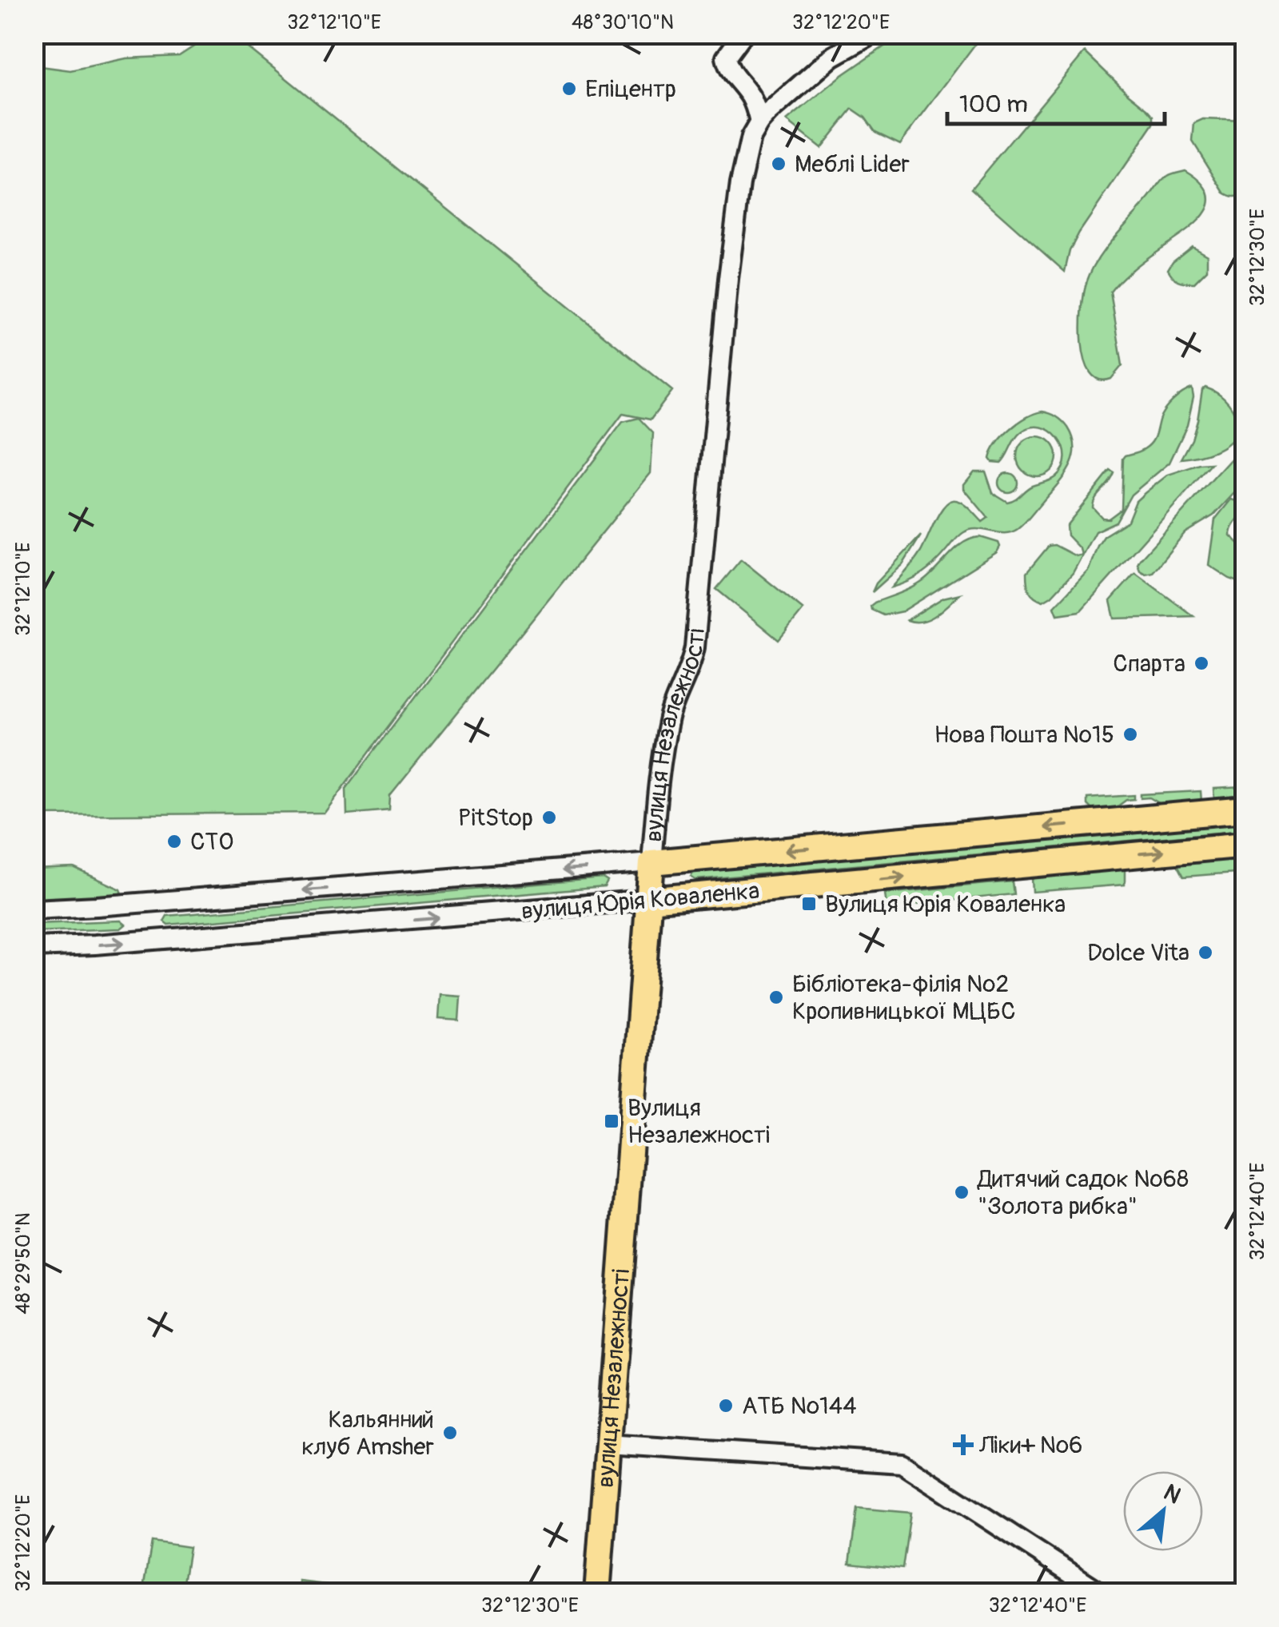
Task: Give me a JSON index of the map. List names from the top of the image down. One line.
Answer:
{"streets":{"main road":["вулиця Незалежності","вулиця Юрія Коваленка"]},"crossings":[["вулиця Незалежності","вулиця Юрія Коваленка"]],"places":{"other":["Епіцентр","Меблі Lider","Спарта","Нова Пошта №15","PitStop","СТО","Dolce Vita","Бібліотека-філія №2 Кропивницької МЦБС","Дитячий садок №68 \"Золота рибка\"","АТБ №144","Кальянний клуб Amsher"],"transit":["Вулиця Юрія Коваленка","Вулиця Незалежності"],"health":["Ліки+ №6"]},"scale_bar":"100 m","north":"top right","coordinates":["32°12'10\"E","48°30'10\"N","32°12'20\"E","32°12'30\"E","32°12'40\"E","48°29'50\"N"]}
